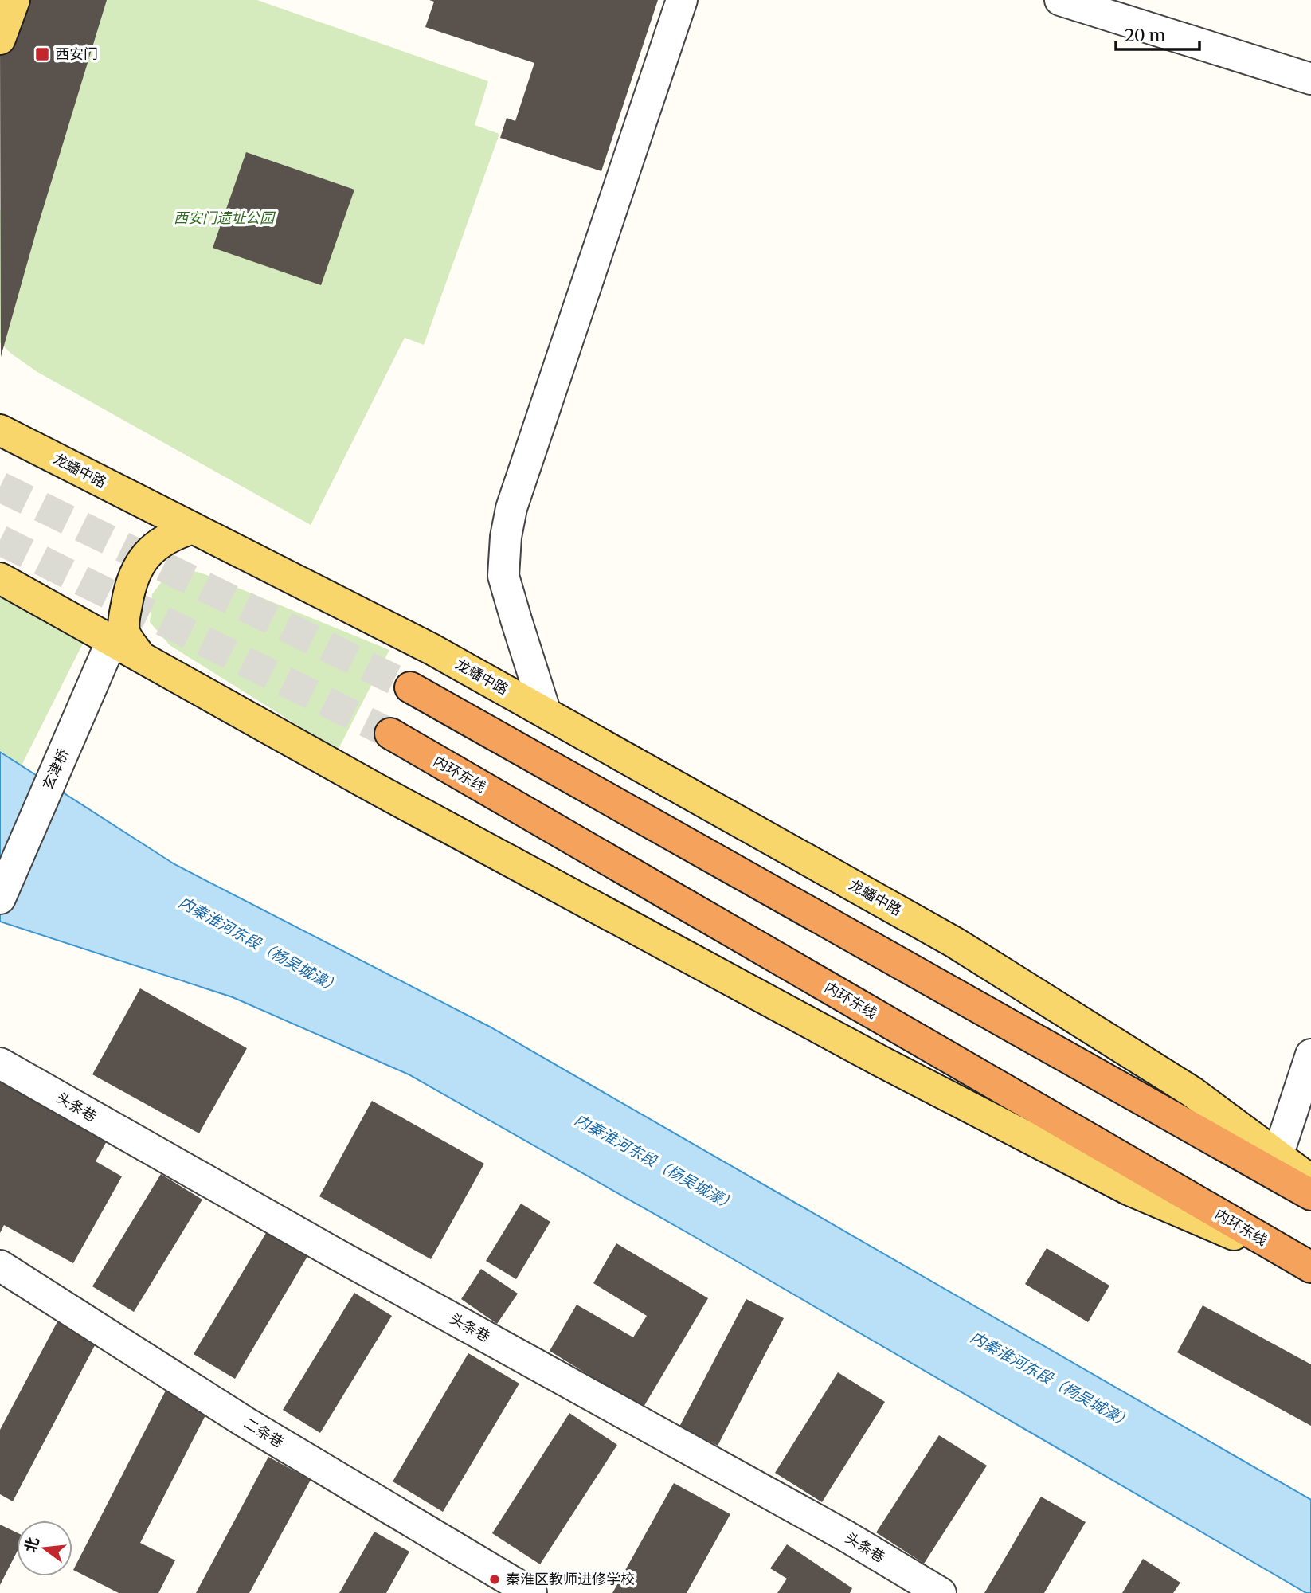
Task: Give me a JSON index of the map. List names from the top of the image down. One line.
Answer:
{"streets":{"highway":["内环东线"],"main road":["龙蟠中路"],"street":["玄津桥","头条巷","二条巷"]},"water":["内秦淮河东段（杨吴城濠）"],"parks":["西安门遗址公园"],"places":{"transit":["西安门"],"other":["秦淮区教师进修学校"]},"scale_bar":"20 m","north":"left"}
